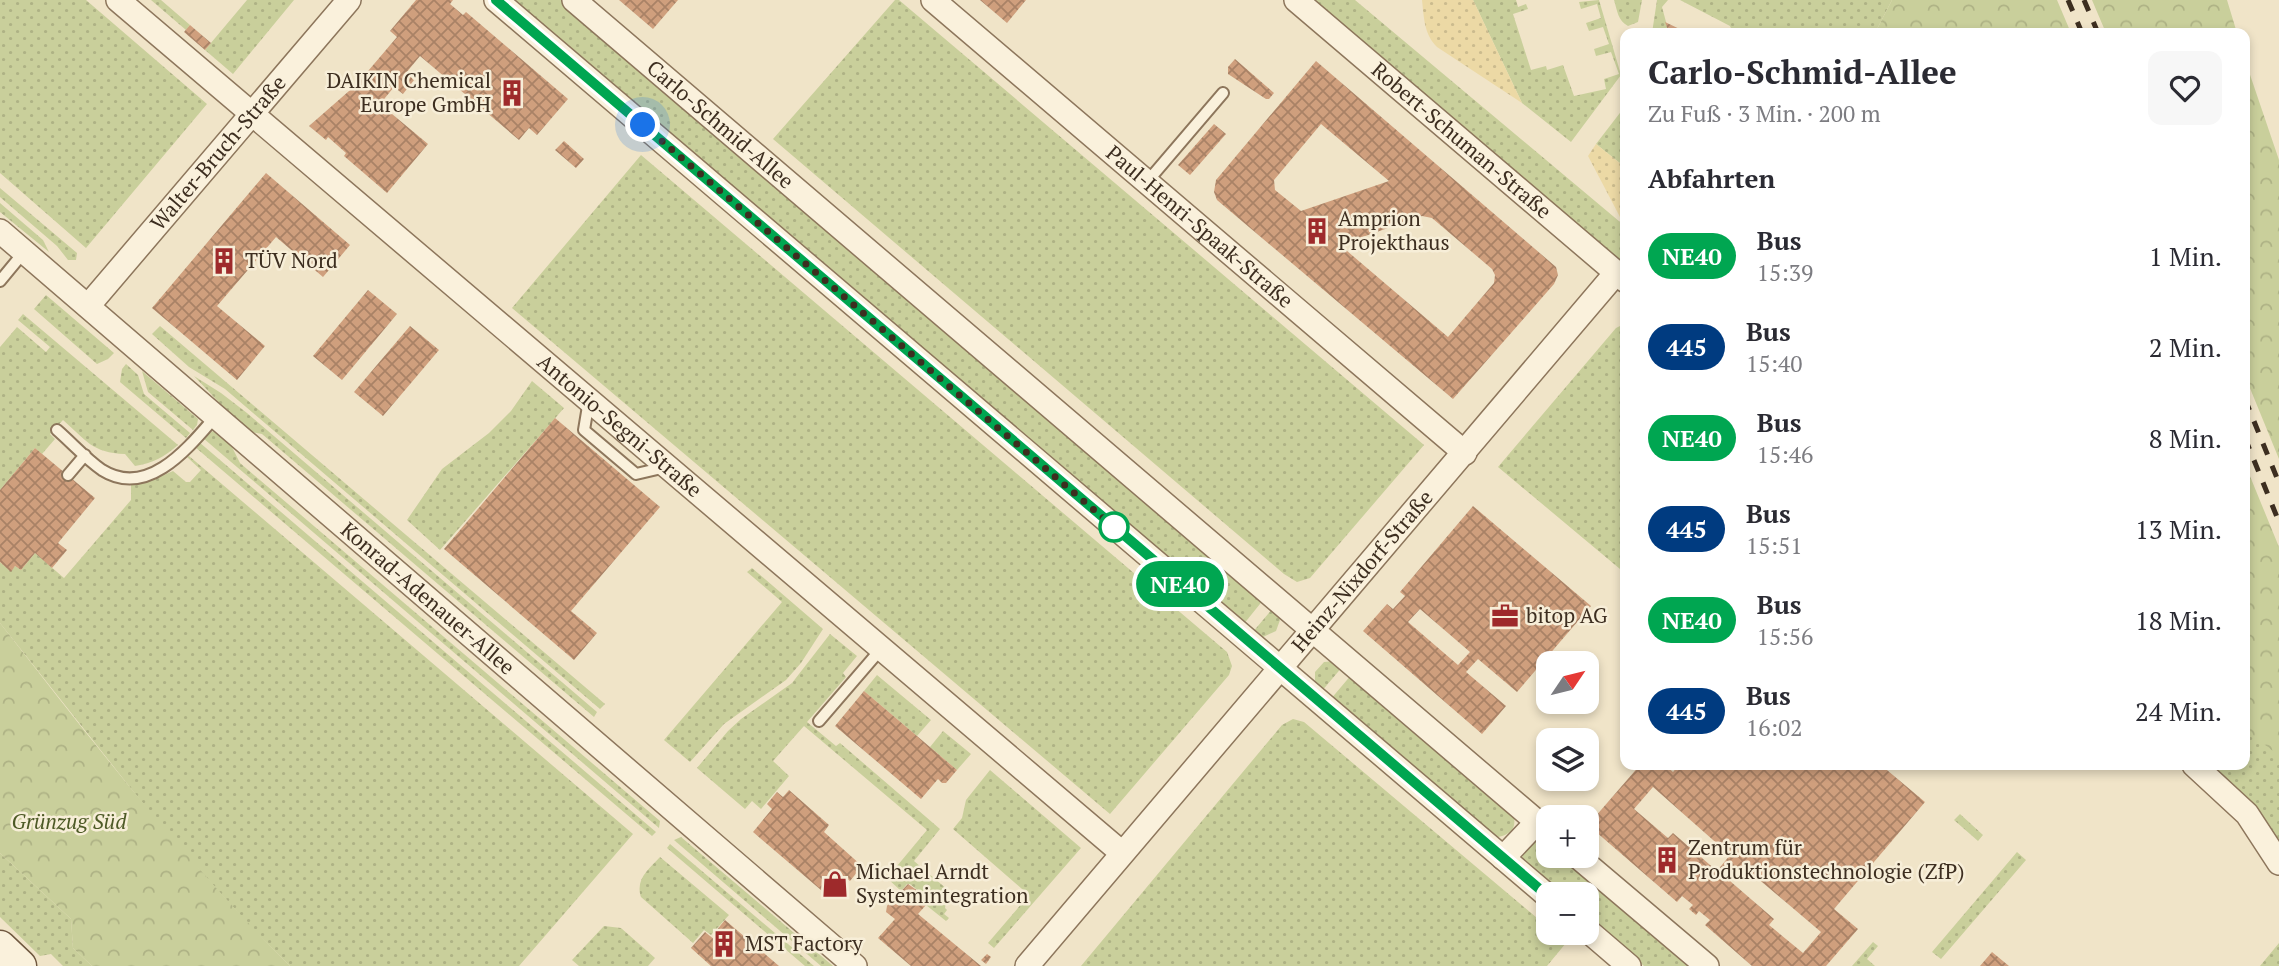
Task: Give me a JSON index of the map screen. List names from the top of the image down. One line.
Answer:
{"streets":{"street":["Carlo-Schmid-Allee","Robert-Schuman-Straße","Walter-Bruch-Straße","Paul-Henri-Spaak-Straße","Antonio-Segni-Straße","Heinz-Nixdorf-Straße","Konrad-Adenauer-Allee"]},"crossings":[["Carlo-Schmid-Allee","Heinz-Nixdorf-Straße"],["Walter-Bruch-Straße","Antonio-Segni-Straße"],["Walter-Bruch-Straße","Konrad-Adenauer-Allee"],["Paul-Henri-Spaak-Straße","Heinz-Nixdorf-Straße"],["Antonio-Segni-Straße","Heinz-Nixdorf-Straße"]],"parks":["Grünzug Süd"],"places":{"building":["DAIKIN Chemical Europe GmbH","Amprion Projekthaus","TÜV Nord","Zentrum für Produktionstechnologie (ZfP)","MST Factory"],"office":["bitop AG"],"shop":["Michael Arndt Systemintegration"]},"lines":["bus line NE40"],"north":"top right","page":{"on_map":"NE40","heading":[["Carlo-Schmid-Allee","Zu Fuß · 3 Min. · 200 m"],"Abfahrten"],"list":[{"mark":"NE40","name":"Bus","note":"15:39","value":"1 Min."},{"mark":"445","name":"Bus","note":"15:40","value":"2 Min."},{"mark":"NE40","name":"Bus","note":"15:46","value":"8 Min."},{"mark":"445","name":"Bus","note":"15:51","value":"13 Min."},{"mark":"NE40","name":"Bus","note":"15:56","value":"18 Min."},{"mark":"445","name":"Bus","note":"16:02","value":"24 Min."}],"map_buttons":["+","−"]}}
